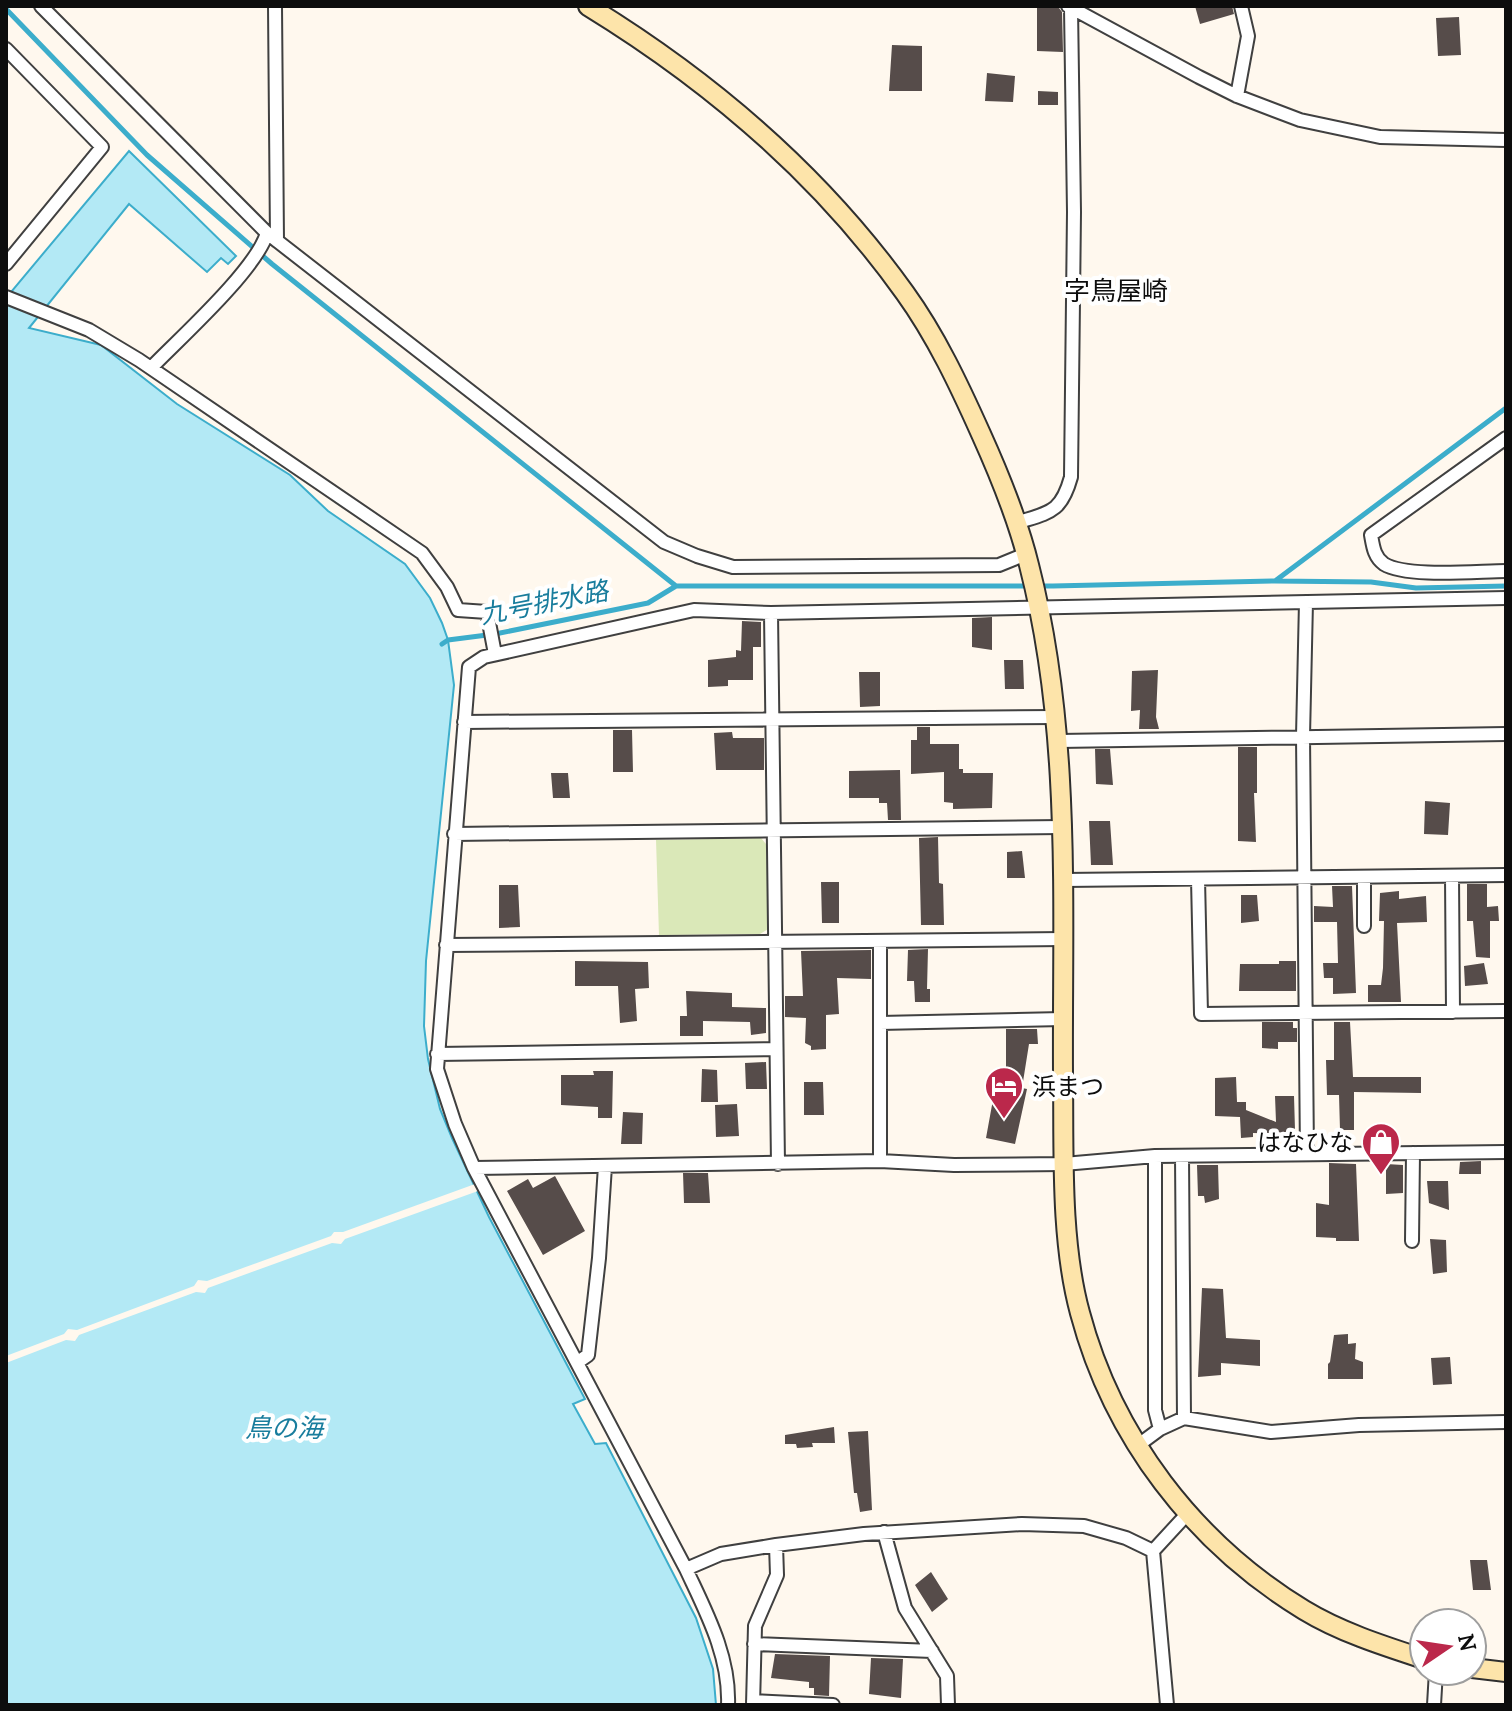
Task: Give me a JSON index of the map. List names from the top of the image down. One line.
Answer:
{"districts":["字鳥屋崎"],"water":["九号排水路","鳥の海"],"places":{"hotel":["浜まつ"],"shop":["はなひな"]},"north":"right"}
